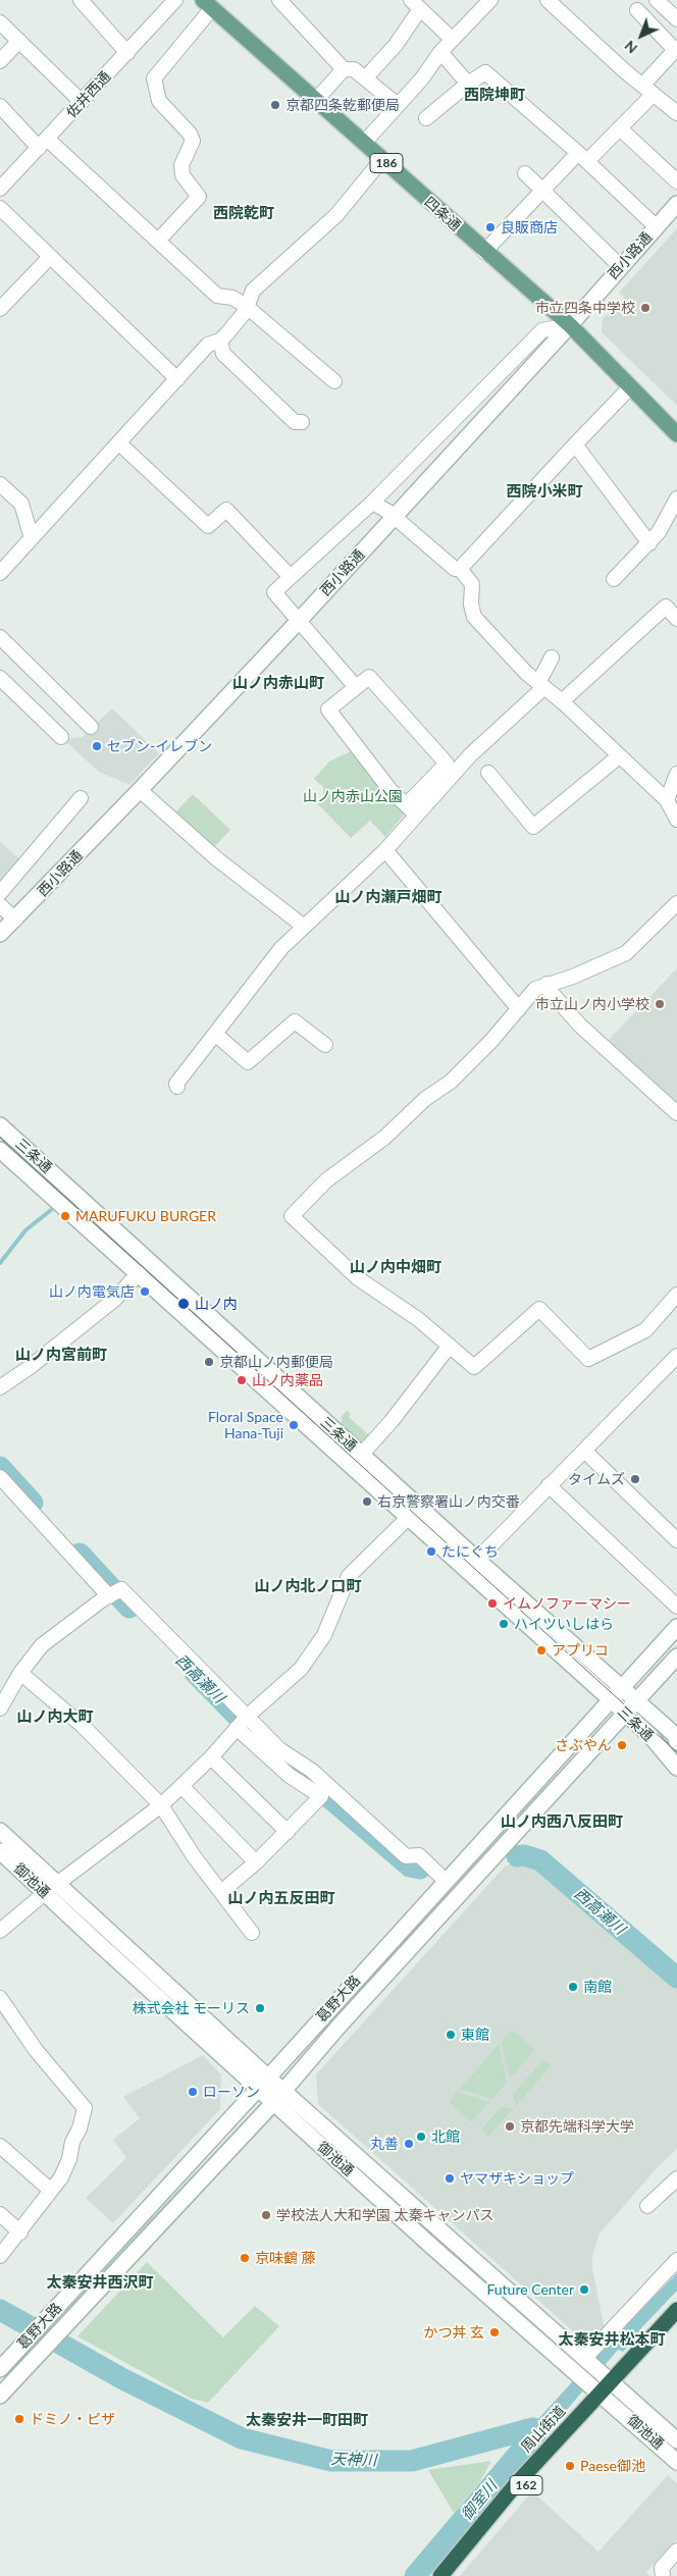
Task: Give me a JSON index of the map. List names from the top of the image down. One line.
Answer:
{"streets":{"highway":["周山街道","162"],"main road":["186","四条通"],"street":["佐井西通","西小路通","三条通","御池通","葛野大路"]},"crossings":[["四条通","西小路通"],["三条通","葛野大路"],["御池通","葛野大路"],["御池通","周山街道"]],"districts":["西院坤町","西院乾町","西院小米町","山ノ内赤山町","山ノ内瀬戸畑町","山ノ内中畑町","山ノ内宮前町","山ノ内北ノ口町","山ノ内大町","山ノ内西八反田町","山ノ内五反田町","太秦安井西沢町","太秦安井松本町","太秦安井一町田町"],"water":["西高瀬川","天神川","御室川"],"parks":["山ノ内赤山公園"],"places":["京都四条乾郵便局","良販商店","市立四条中学校","セブン-イレブン","市立山ノ内小学校","MARUFUKU BURGER","山ノ内電気店","山ノ内","京都山ノ内郵便局","山ノ内薬品","Floral Space Hana-Tuji","タイムズ","右京警察署山ノ内交番","たにぐち","イムノファーマシー","ハイツいしはら","アプリコ","さぶやん","南館","株式会社 モーリス","東館","ローソン","京都先端科学大学","北館","丸善","ヤマザキショップ","学校法人大和学園 太秦キャンパス","京味鶴 藤","Future Center","かつ丼 玄","ドミノ・ピザ","Paese御池"],"north":"bottom left"}
